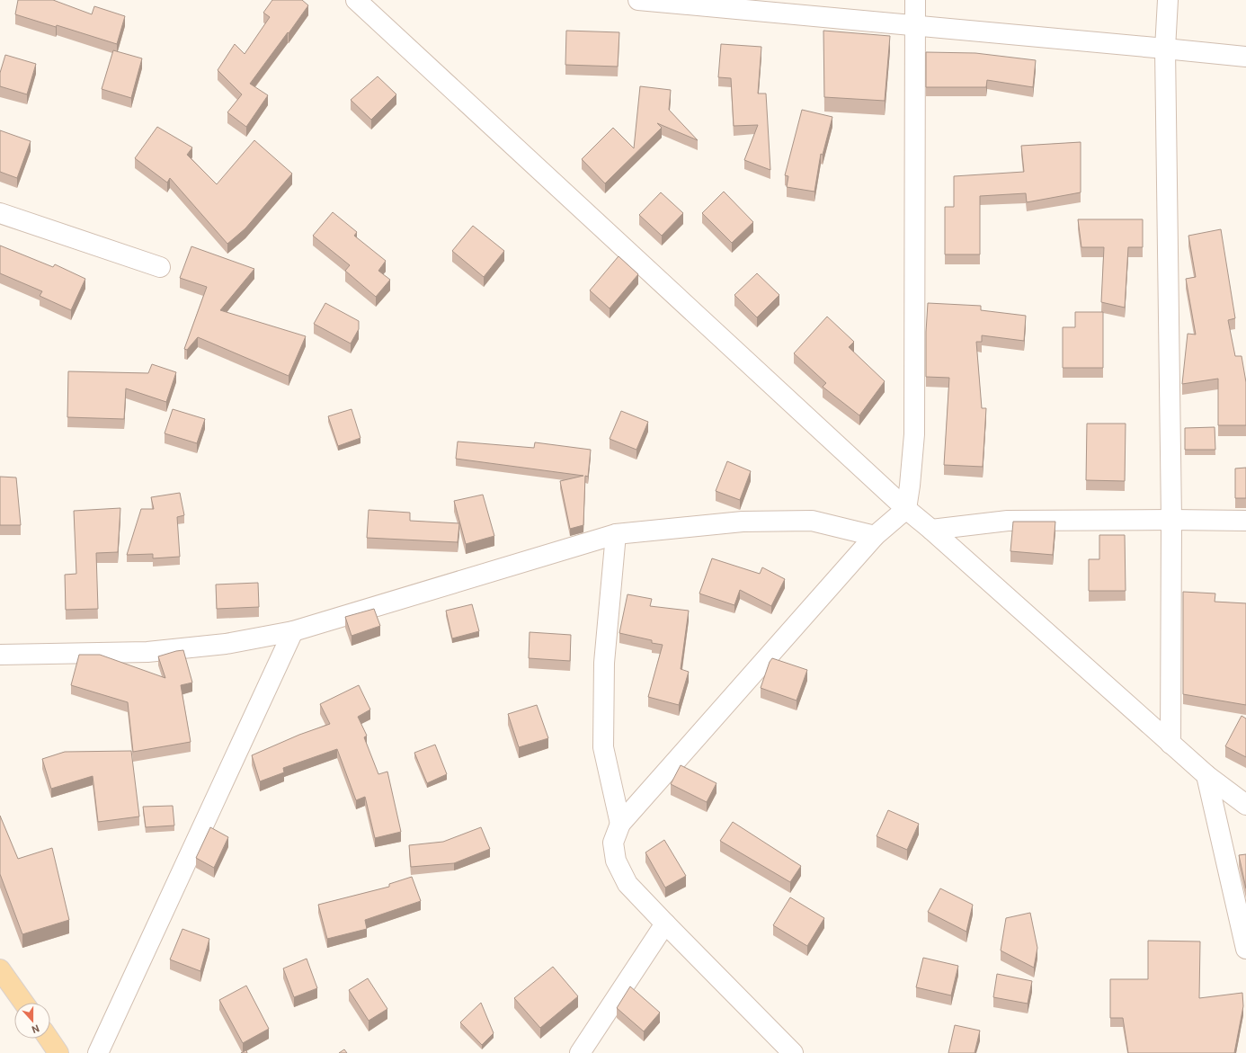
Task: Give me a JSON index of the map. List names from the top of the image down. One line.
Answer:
{"north":"bottom"}
